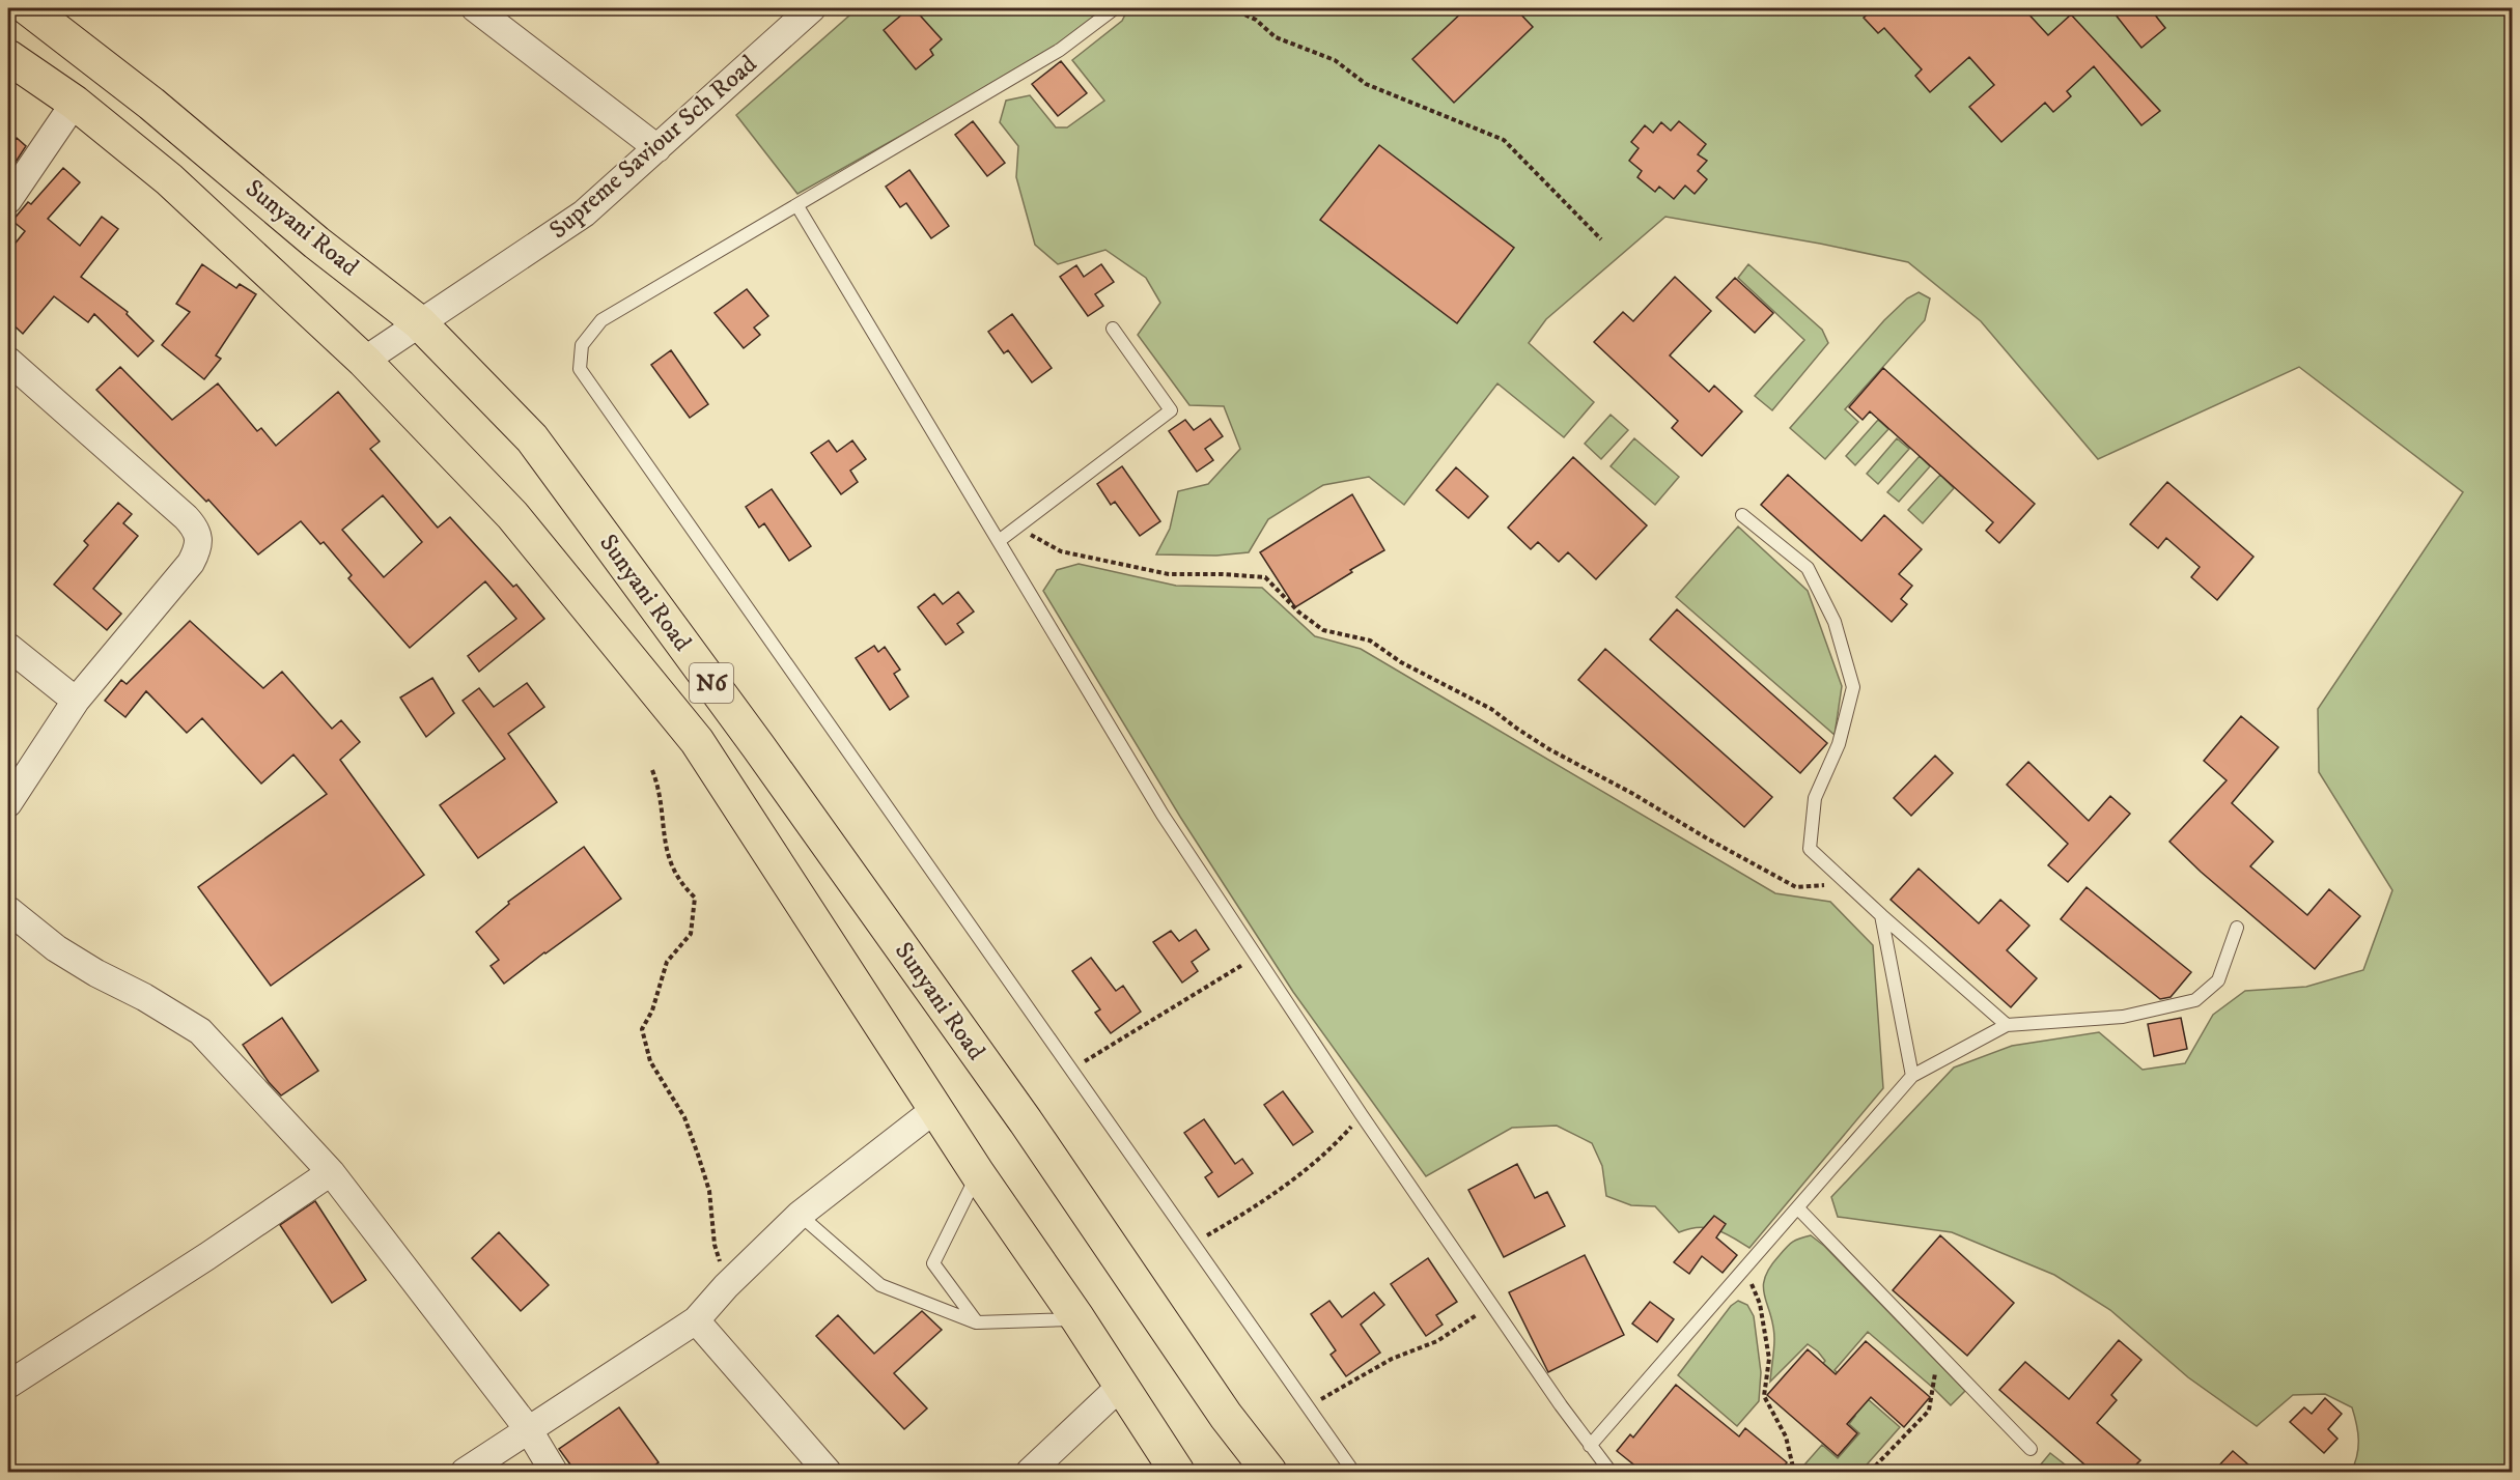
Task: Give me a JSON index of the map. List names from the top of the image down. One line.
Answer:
{"streets":{"main road":["Sunyani Road","N6"],"street":["Supreme Saviour Sch Road"]},"crossings":[["Supreme Saviour Sch Road","Sunyani Road"]]}
